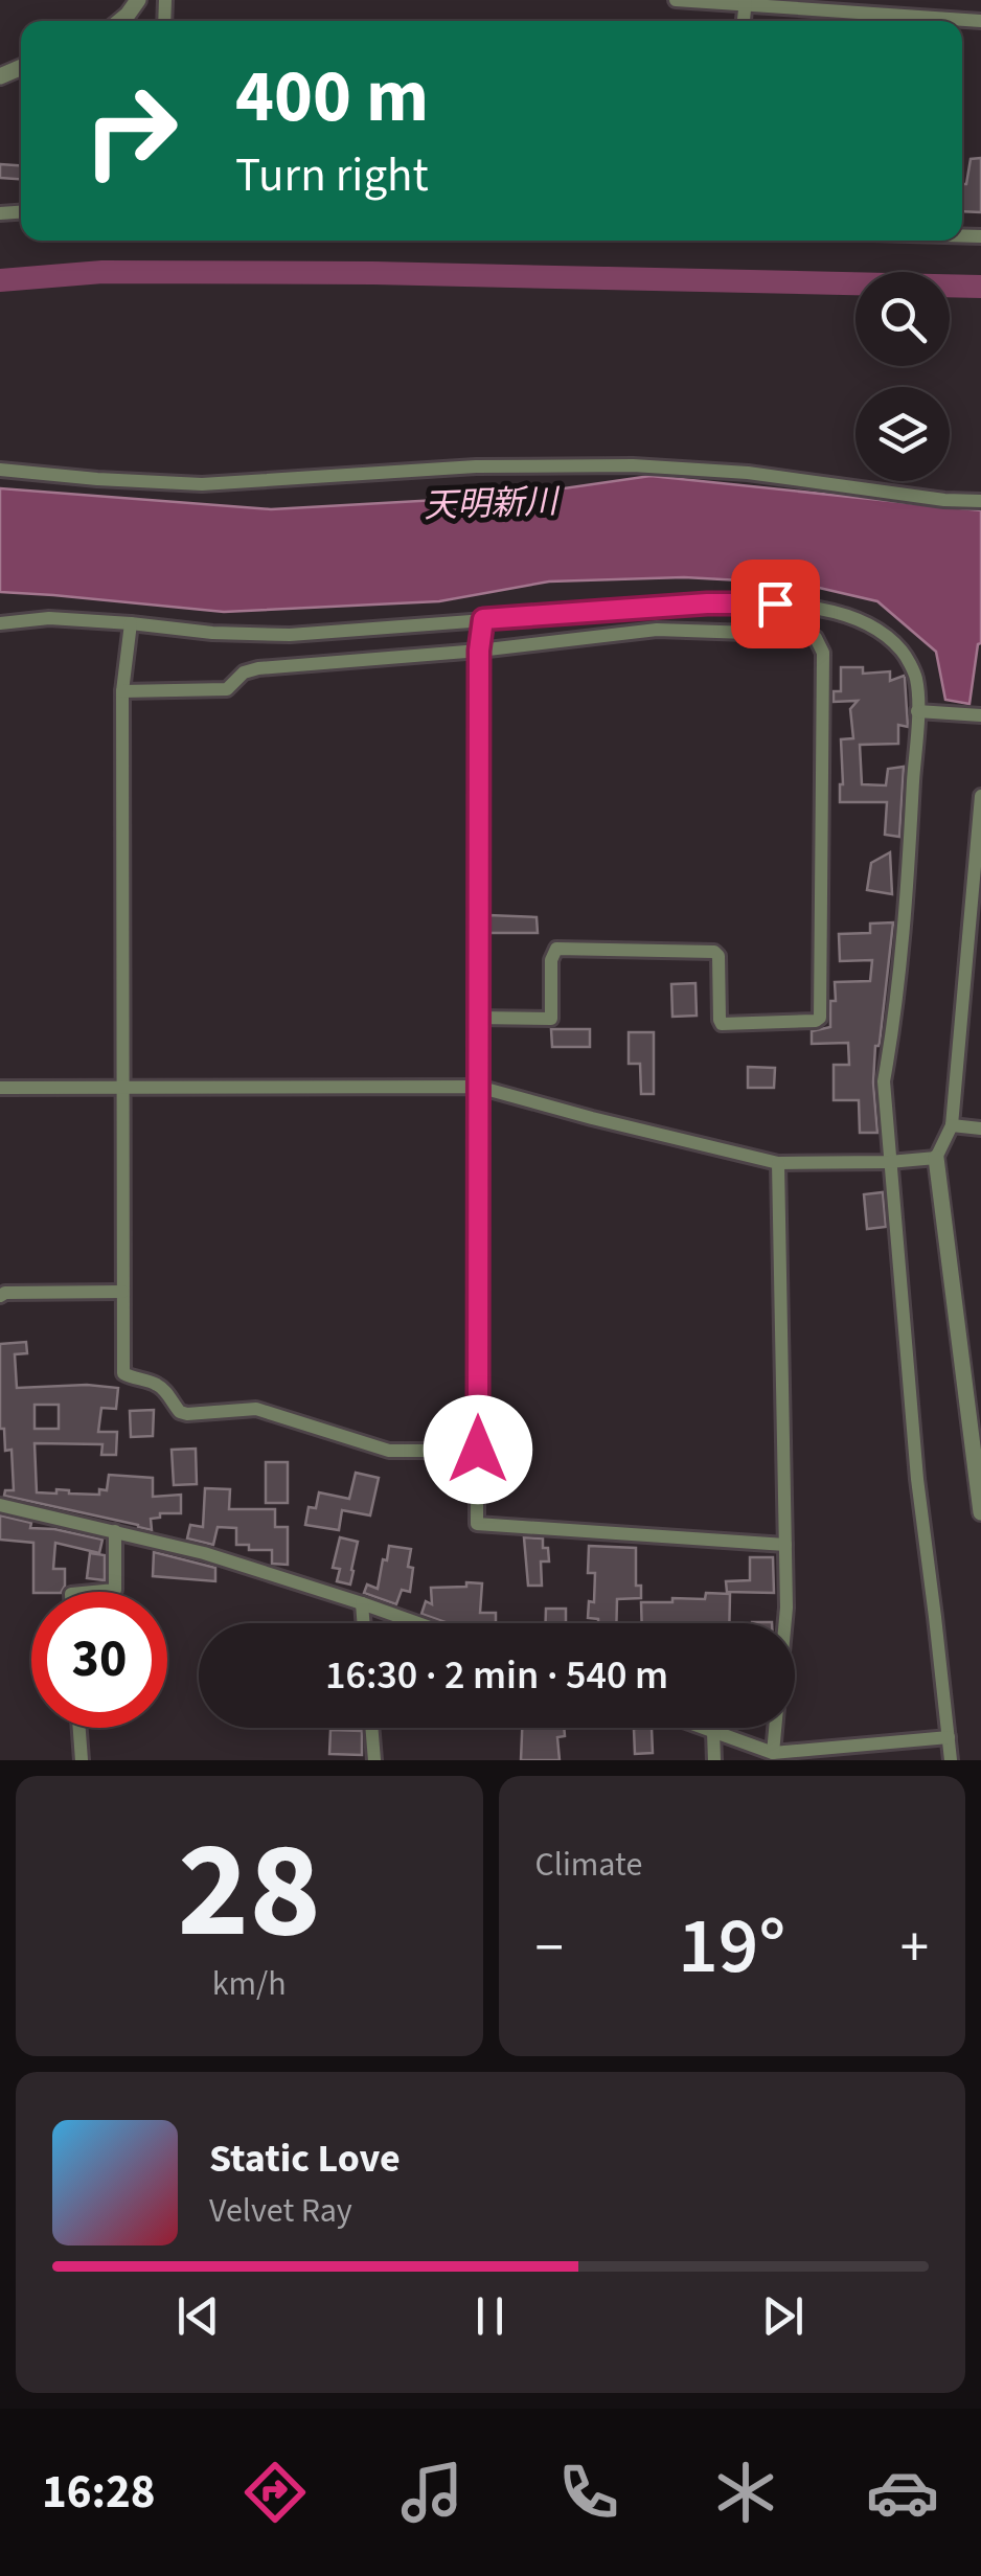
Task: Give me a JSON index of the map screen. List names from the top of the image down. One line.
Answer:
{"water":["天明新川"],"page":{"turn":["400 m","Turn right"],"limit":"30","trip":"16:30 · 2 min · 540 m","tile":[["28","km/h"],"Climate"],"heat":["−","19°","+"],"song":["Static Love","Velvet Ray"],"tabs":"16:28"}}
